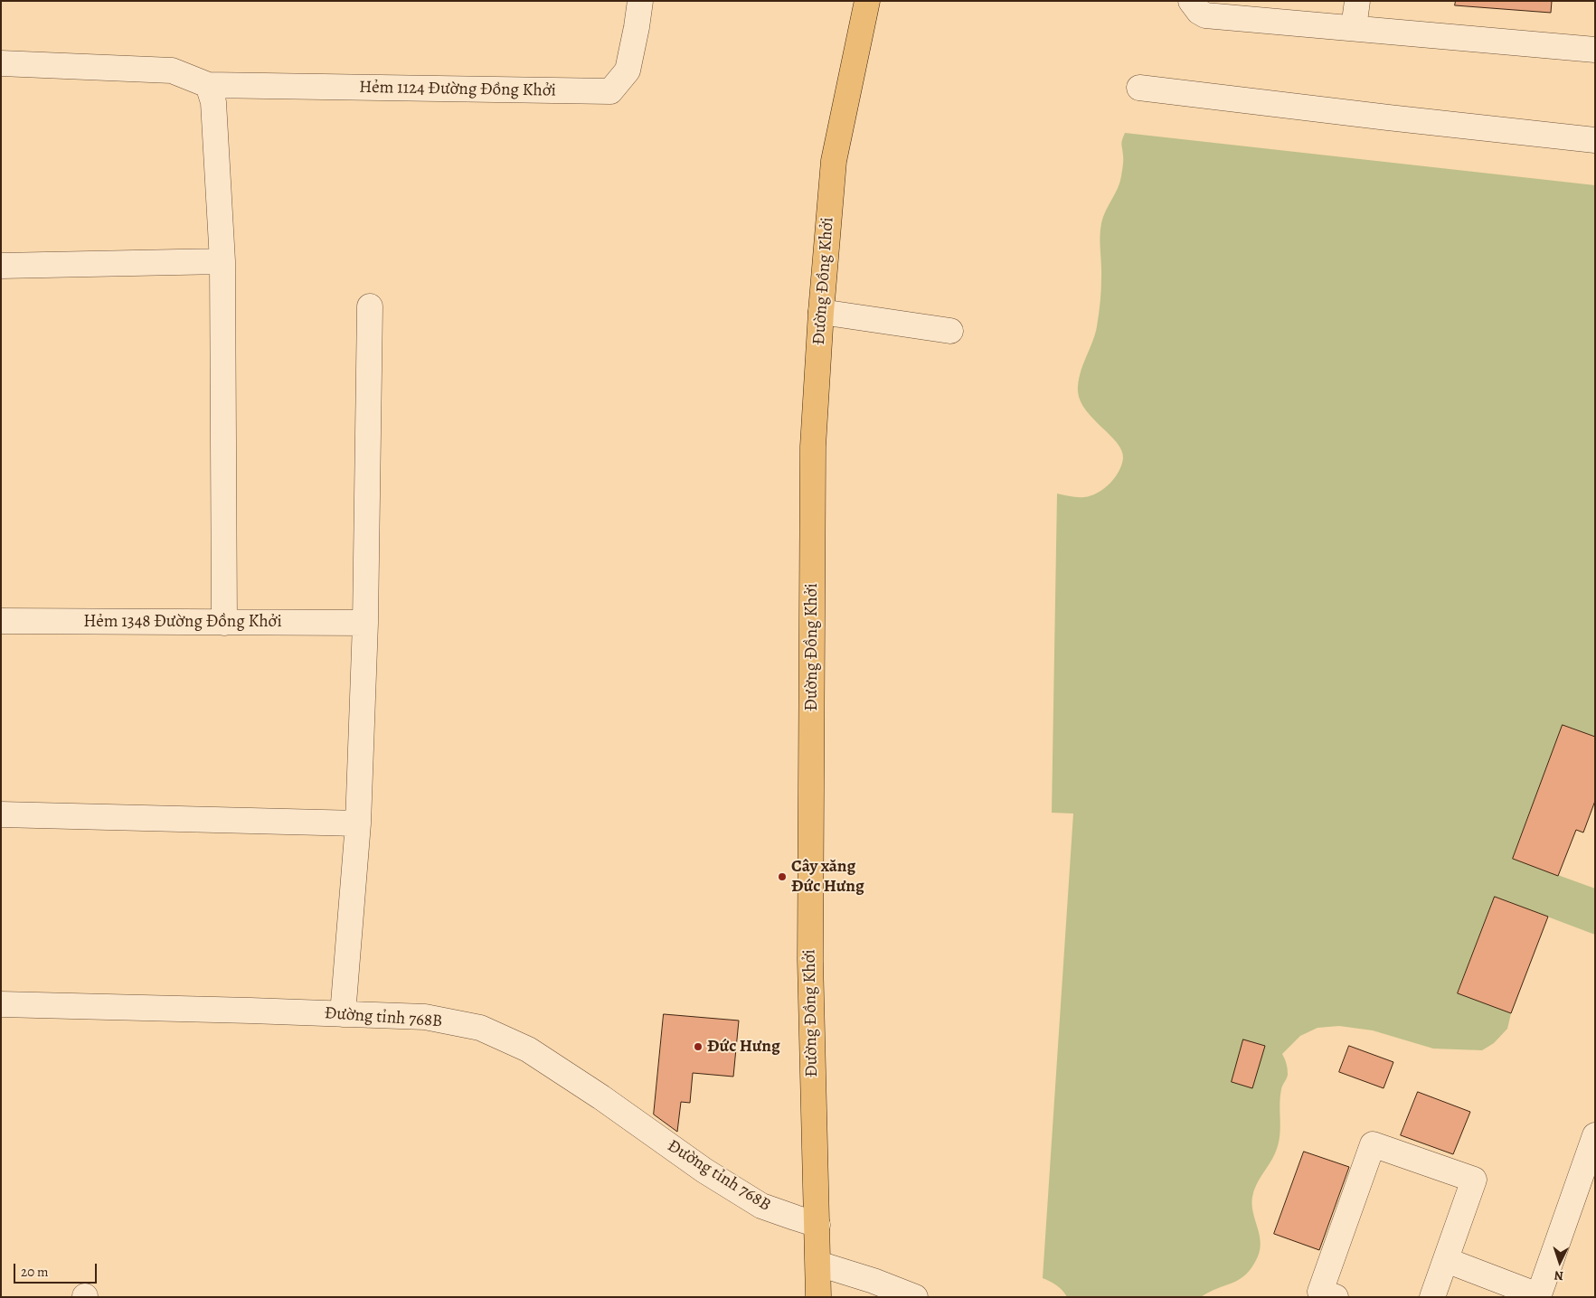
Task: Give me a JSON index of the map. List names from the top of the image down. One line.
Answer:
{"streets":{"main road":["Đường Đồng Khởi"],"street":["Hẻm 1124 Đường Đồng Khởi","Hẻm 1348 Đường Đồng Khởi","Đường tỉnh 768B"]},"crossings":[["Đường Đồng Khởi","Đường tỉnh 768B"]],"places":["Cây xăng Đức Hưng","Đức Hưng"],"scale_bar":"20 m","north":"bottom"}
